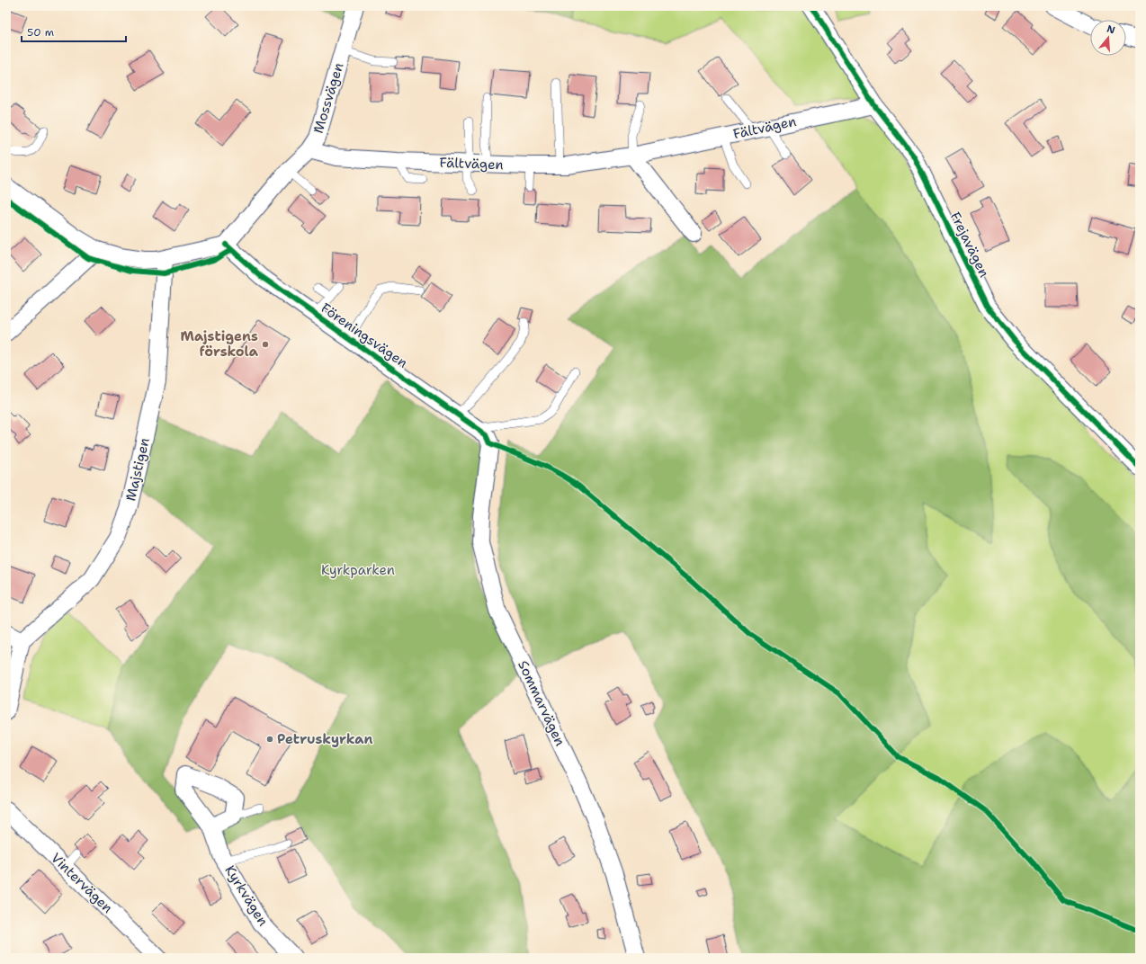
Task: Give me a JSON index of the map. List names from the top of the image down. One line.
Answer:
{"streets":{"street":["Mossvägen","Fältvägen","Frejavägen","Föreningsvägen","Majstigen","Sommarvägen","Vintervägen","Kyrkvägen"]},"crossings":[["Mossvägen","Fältvägen"],["Mossvägen","Föreningsvägen"],["Fältvägen","Frejavägen"],["Föreningsvägen","Sommarvägen"]],"parks":["Kyrkparken"],"places":["Majstigens förskola","Petruskyrkan"],"scale_bar":"50 m","north":"top"}
